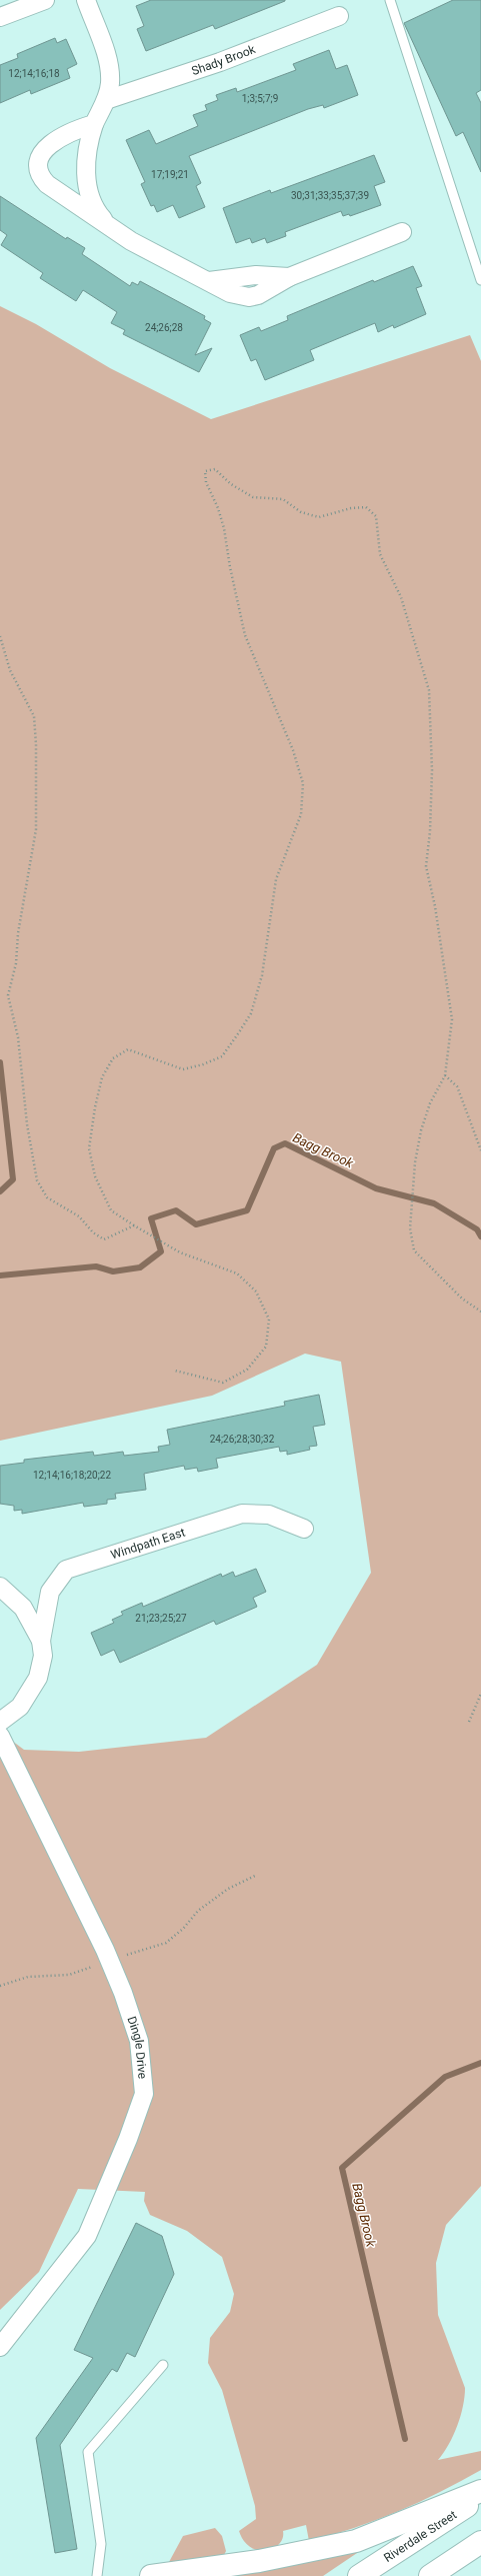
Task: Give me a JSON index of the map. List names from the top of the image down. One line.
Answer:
{"streets":{"main road":["Riverdale Street"],"street":["Shady Brook","Windpath East","Dingle Drive"]},"water":["Bagg Brook"],"house_numbers":["12;14;16;18","1;3;5;7;9","17;19;21","30;31;33;35;37;39","24;26;28","24;26;28;30;32","12;14;16;18;20;22","21;23;25;27"]}
